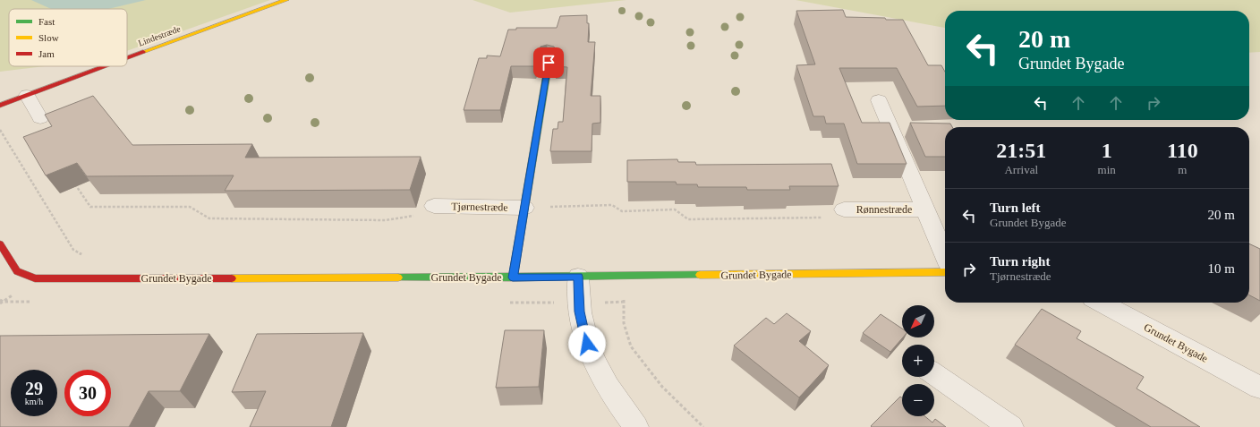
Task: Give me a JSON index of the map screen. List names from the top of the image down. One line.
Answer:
{"streets":{"street":["Lindestræde","Tjørnestræde","Rønnestræde","Grundet Bygade"]},"crossings":[["Tjørnestræde","Grundet Bygade"]],"legend":["Fast","Slow","Jam"],"north":"bottom left","page":{"turn":["20 m","Grundet Bygade"],"eta":["21:51","Arrival","1","min","110","m"],"list":[{"name":"Turn left","note":"Grundet Bygade","value":"20 m"},{"name":"Turn right","note":"Tjørnestræde","value":"10 m"}],"map_buttons":["+","−"],"speed":"29 km/h","limit":"30"}}
